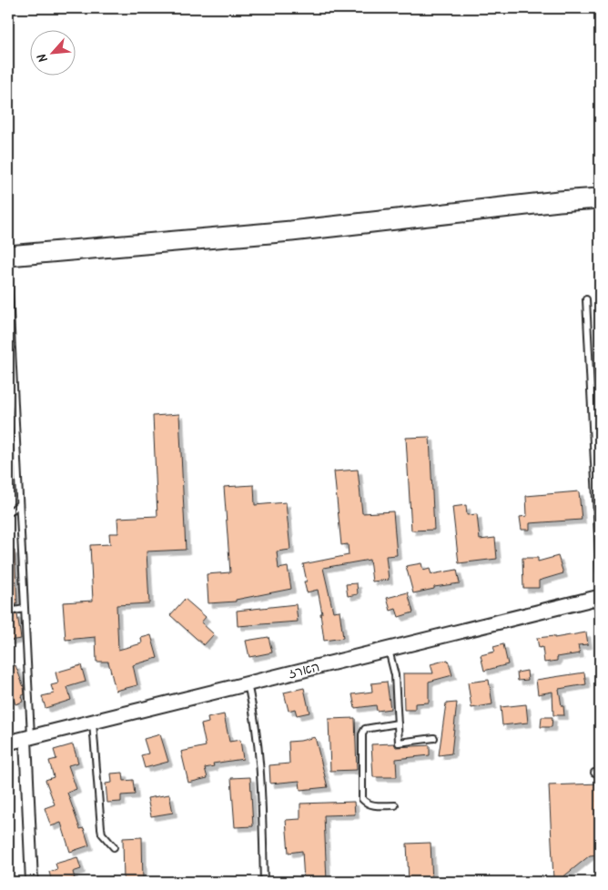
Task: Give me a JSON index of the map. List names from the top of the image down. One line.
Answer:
{"streets":{"street":["הארז"]},"north":"bottom left"}
